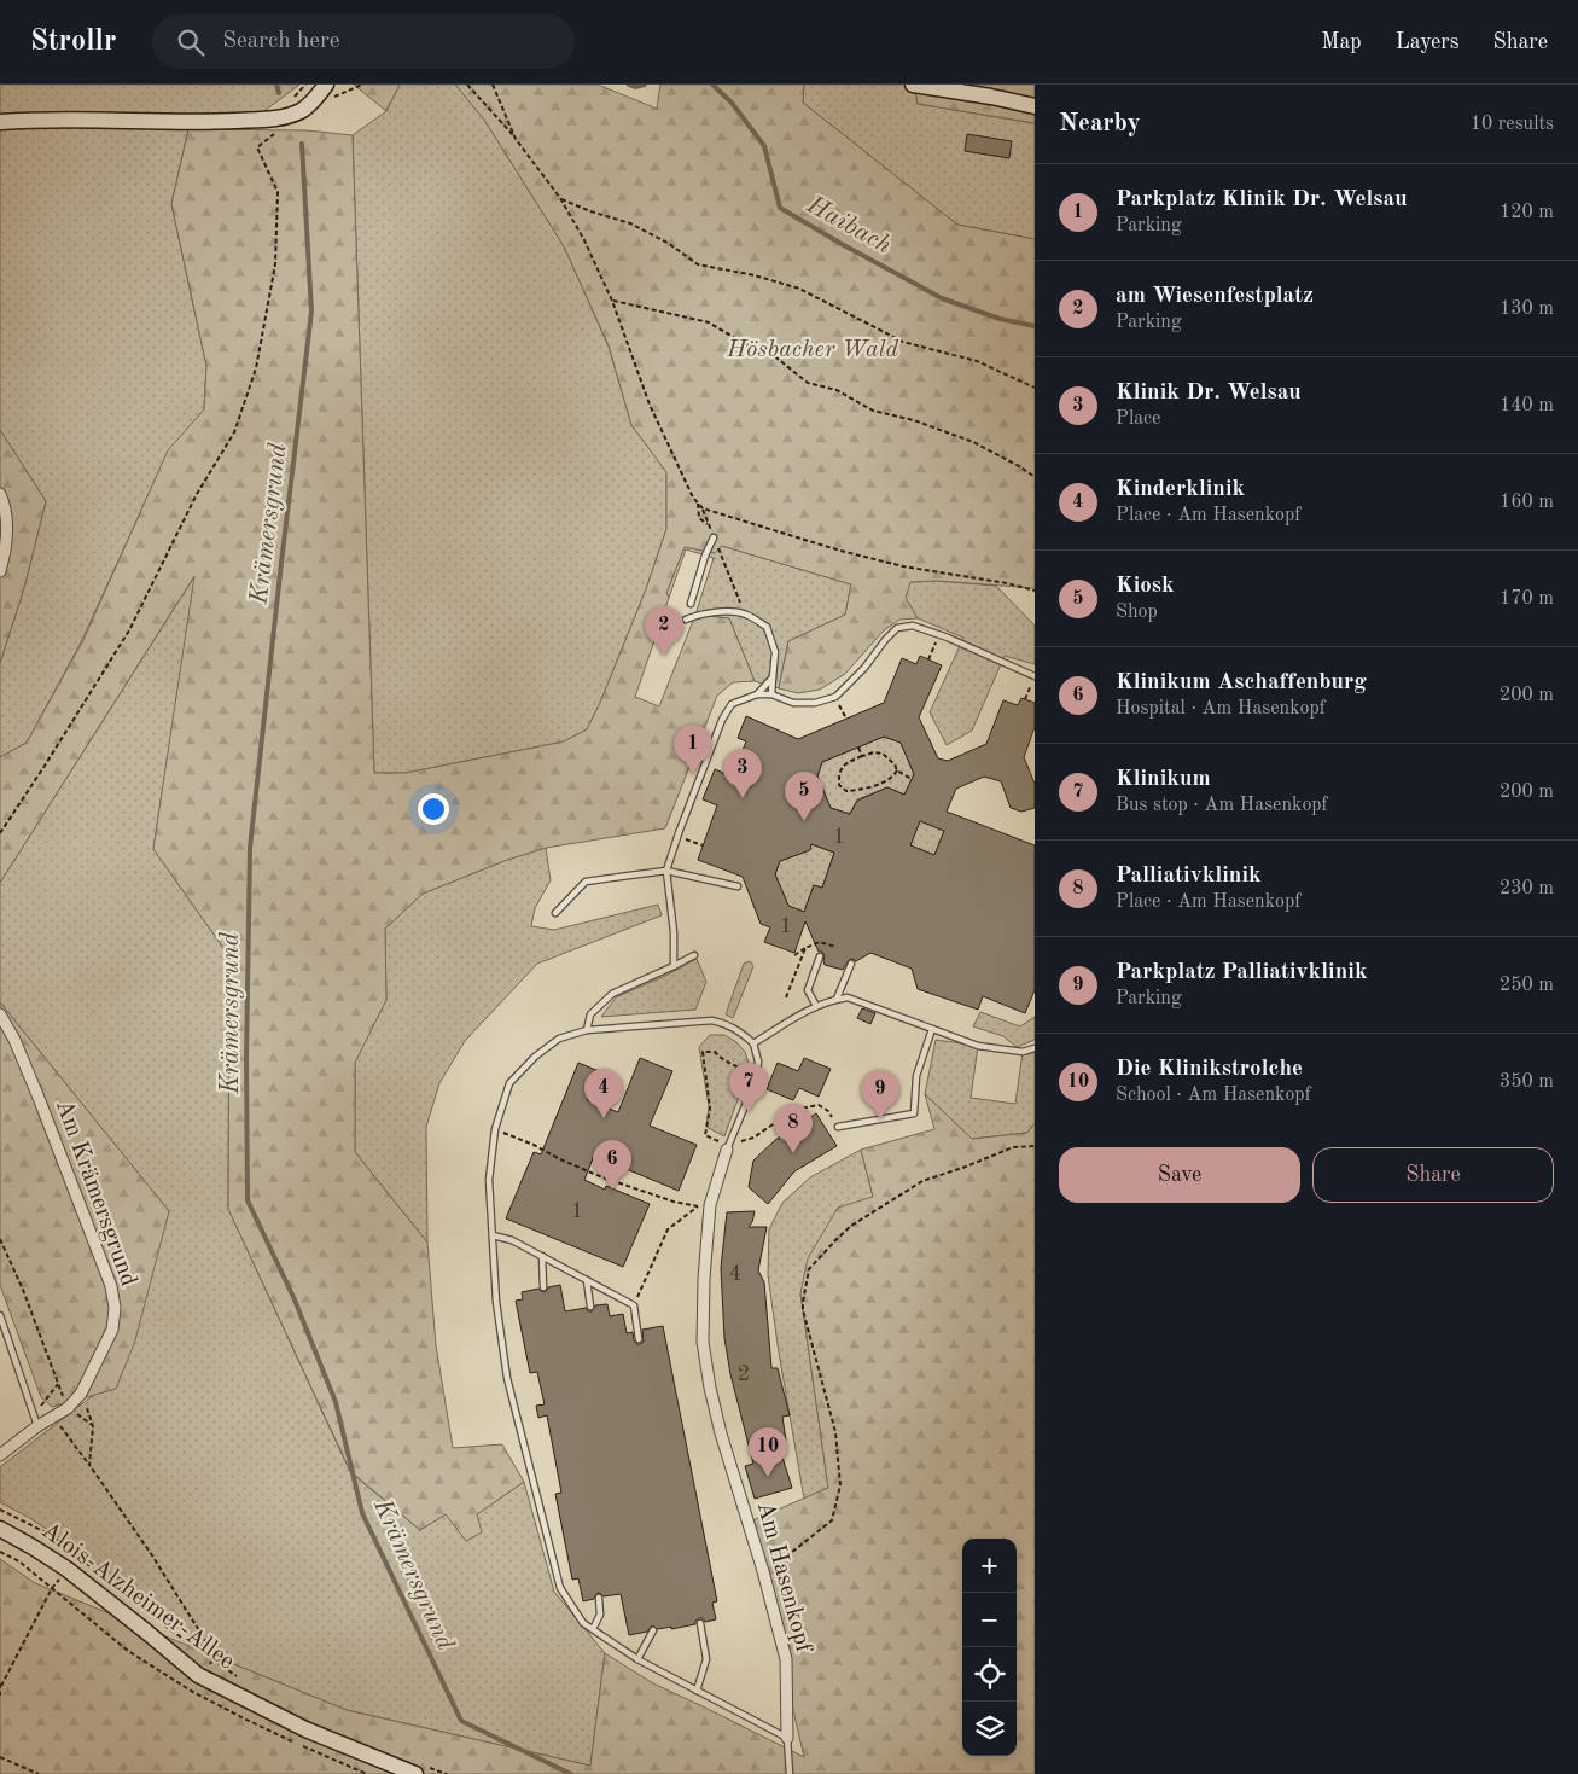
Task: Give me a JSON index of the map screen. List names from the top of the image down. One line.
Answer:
{"streets":{"street":["Am Krämersgrund","Am Hasenkopf","Alois-Alzheimer-Allee"]},"water":["Haibach","Krämersgrund"],"parks":["Hösbacher Wald"],"house_numbers":["1","1","1","4","2"],"page":{"header":"Strollr","search":"Search here","nav":["Map","Layers","Share"],"heading":["Nearby","10 results"],"list":[{"mark":"1","name":"Parkplatz Klinik Dr. Welsau","note":"Parking","value":"120 m"},{"mark":"2","name":"am Wiesenfestplatz","note":"Parking","value":"130 m"},{"mark":"3","name":"Klinik Dr. Welsau","note":"Place","value":"140 m"},{"mark":"4","name":"Kinderklinik","note":"Place · Am Hasenkopf","value":"160 m"},{"mark":"5","name":"Kiosk","note":"Shop","value":"170 m"},{"mark":"6","name":"Klinikum Aschaffenburg","note":"Hospital · Am Hasenkopf","value":"200 m"},{"mark":"7","name":"Klinikum","note":"Bus stop · Am Hasenkopf","value":"200 m"},{"mark":"8","name":"Palliativklinik","note":"Place · Am Hasenkopf","value":"230 m"},{"mark":"9","name":"Parkplatz Palliativklinik","note":"Parking","value":"250 m"},{"mark":"10","name":"Die Klinikstrolche","note":"School · Am Hasenkopf","value":"350 m"}],"pins":["2","1","3","5","7","4","9","8","6","10"],"buttons":["Save","Share"],"map_buttons":["+","−"]}}
